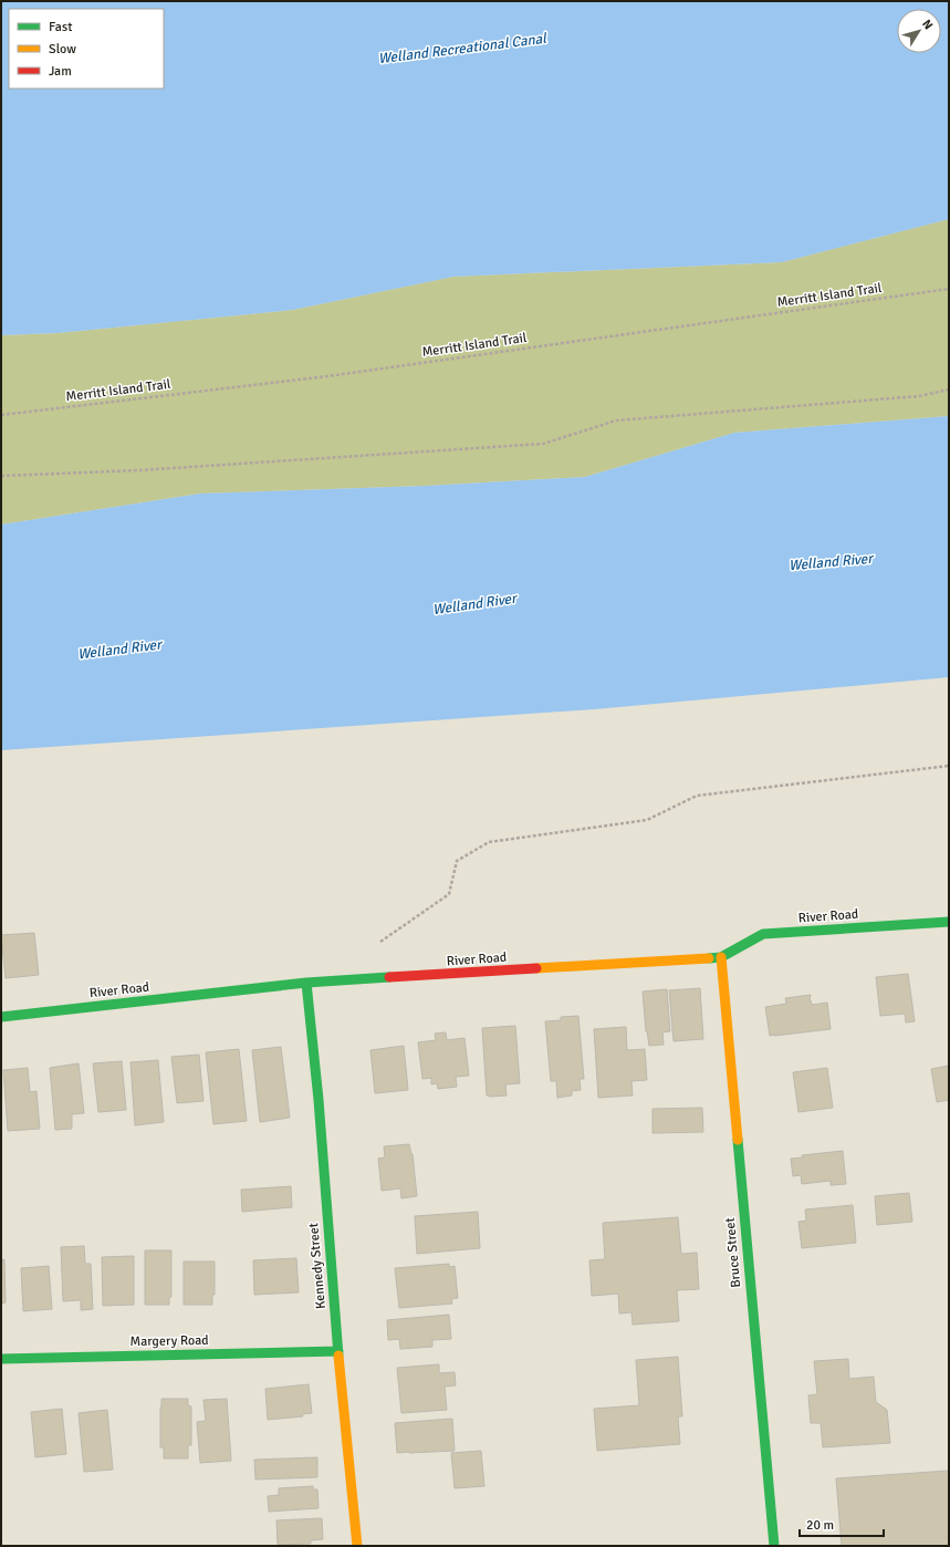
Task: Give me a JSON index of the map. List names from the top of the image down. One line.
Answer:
{"streets":{"street":["River Road","Bruce Street","Kennedy Street","Margery Road"],"path":["Merritt Island Trail"]},"crossings":[["River Road","Bruce Street"],["River Road","Kennedy Street"],["Kennedy Street","Margery Road"]],"water":["Welland Recreational Canal","Welland River"],"legend":["Fast","Slow","Jam"],"scale_bar":"20 m","north":"top right"}
